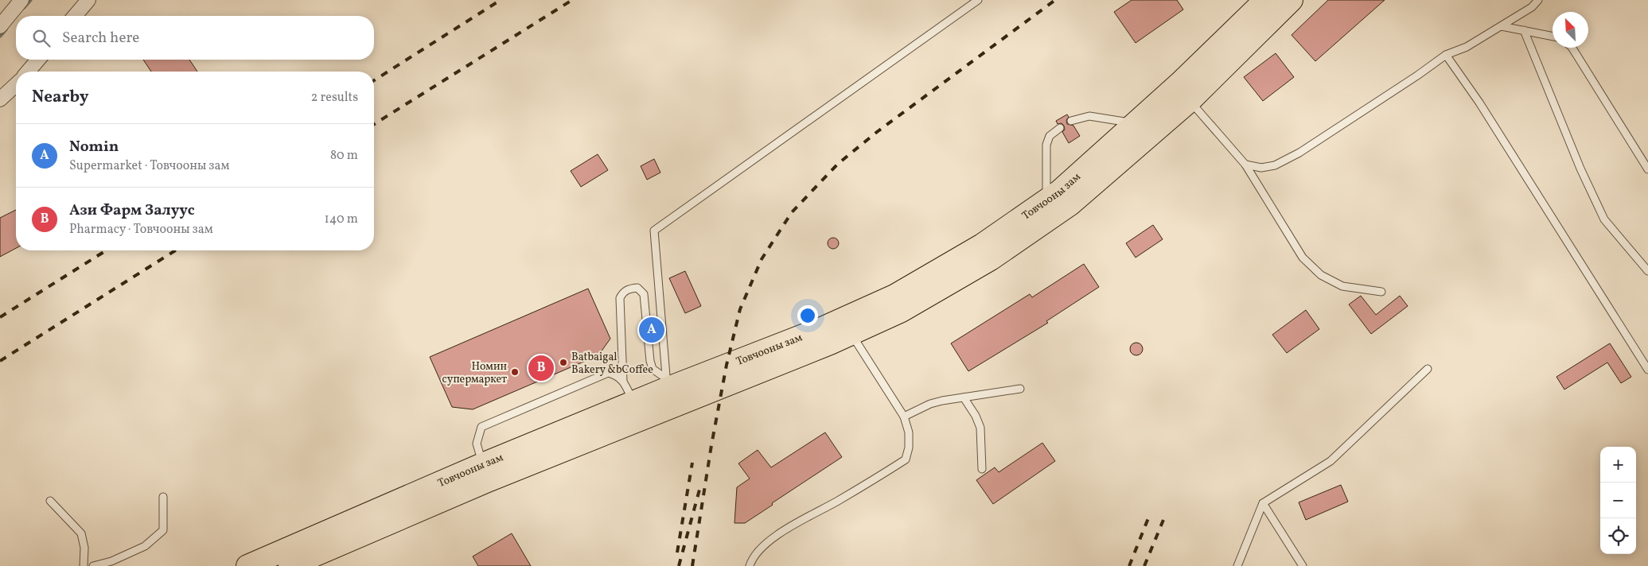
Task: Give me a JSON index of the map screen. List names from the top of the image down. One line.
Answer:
{"streets":{"highway":["Товчооны зам"]},"places":["Batbaigal Bakery &bCoffee","Номин супермаркет"],"north":"top left","page":{"search":"Search here","heading":["Nearby","2 results"],"list":[{"mark":"A","name":"Nomin","note":"Supermarket · Товчооны зам","value":"80 m"},{"mark":"B","name":"Ази Фарм Залуус","note":"Pharmacy · Товчооны зам","value":"140 m"}],"pins":["A","B"],"map_buttons":["+","−"]}}
